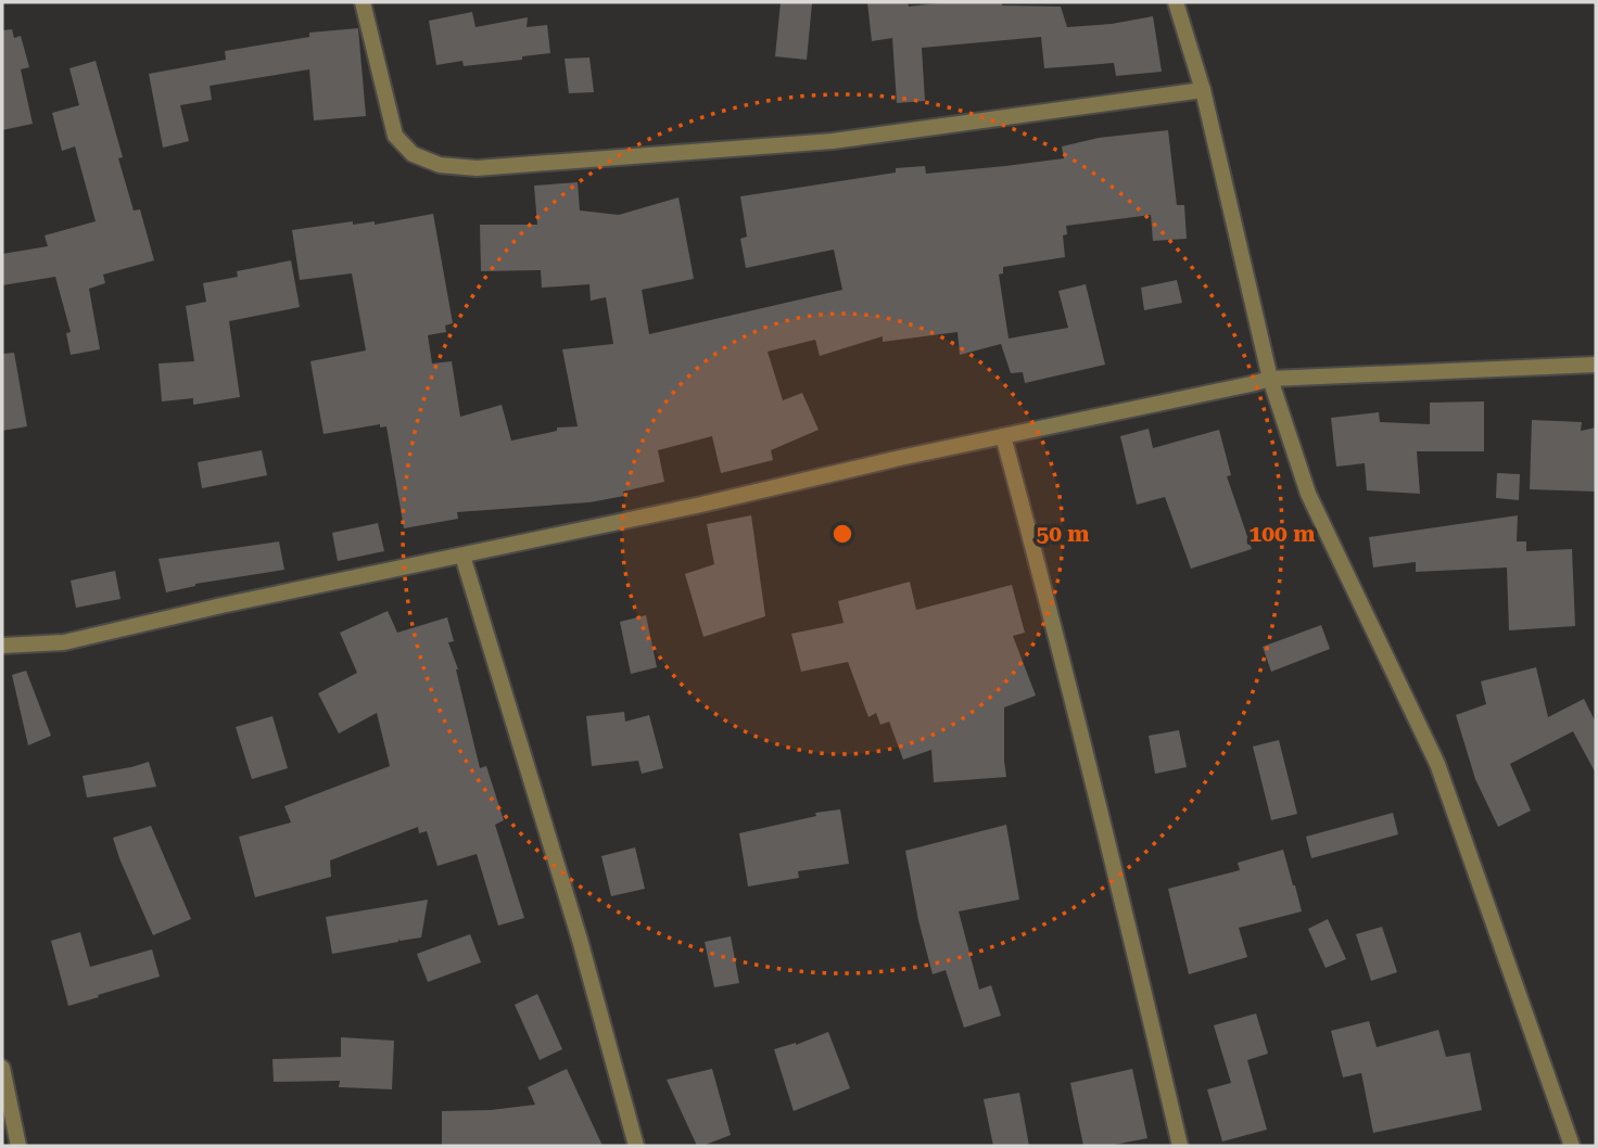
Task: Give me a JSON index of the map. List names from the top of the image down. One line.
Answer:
{"rings":["50 m","100 m"]}
